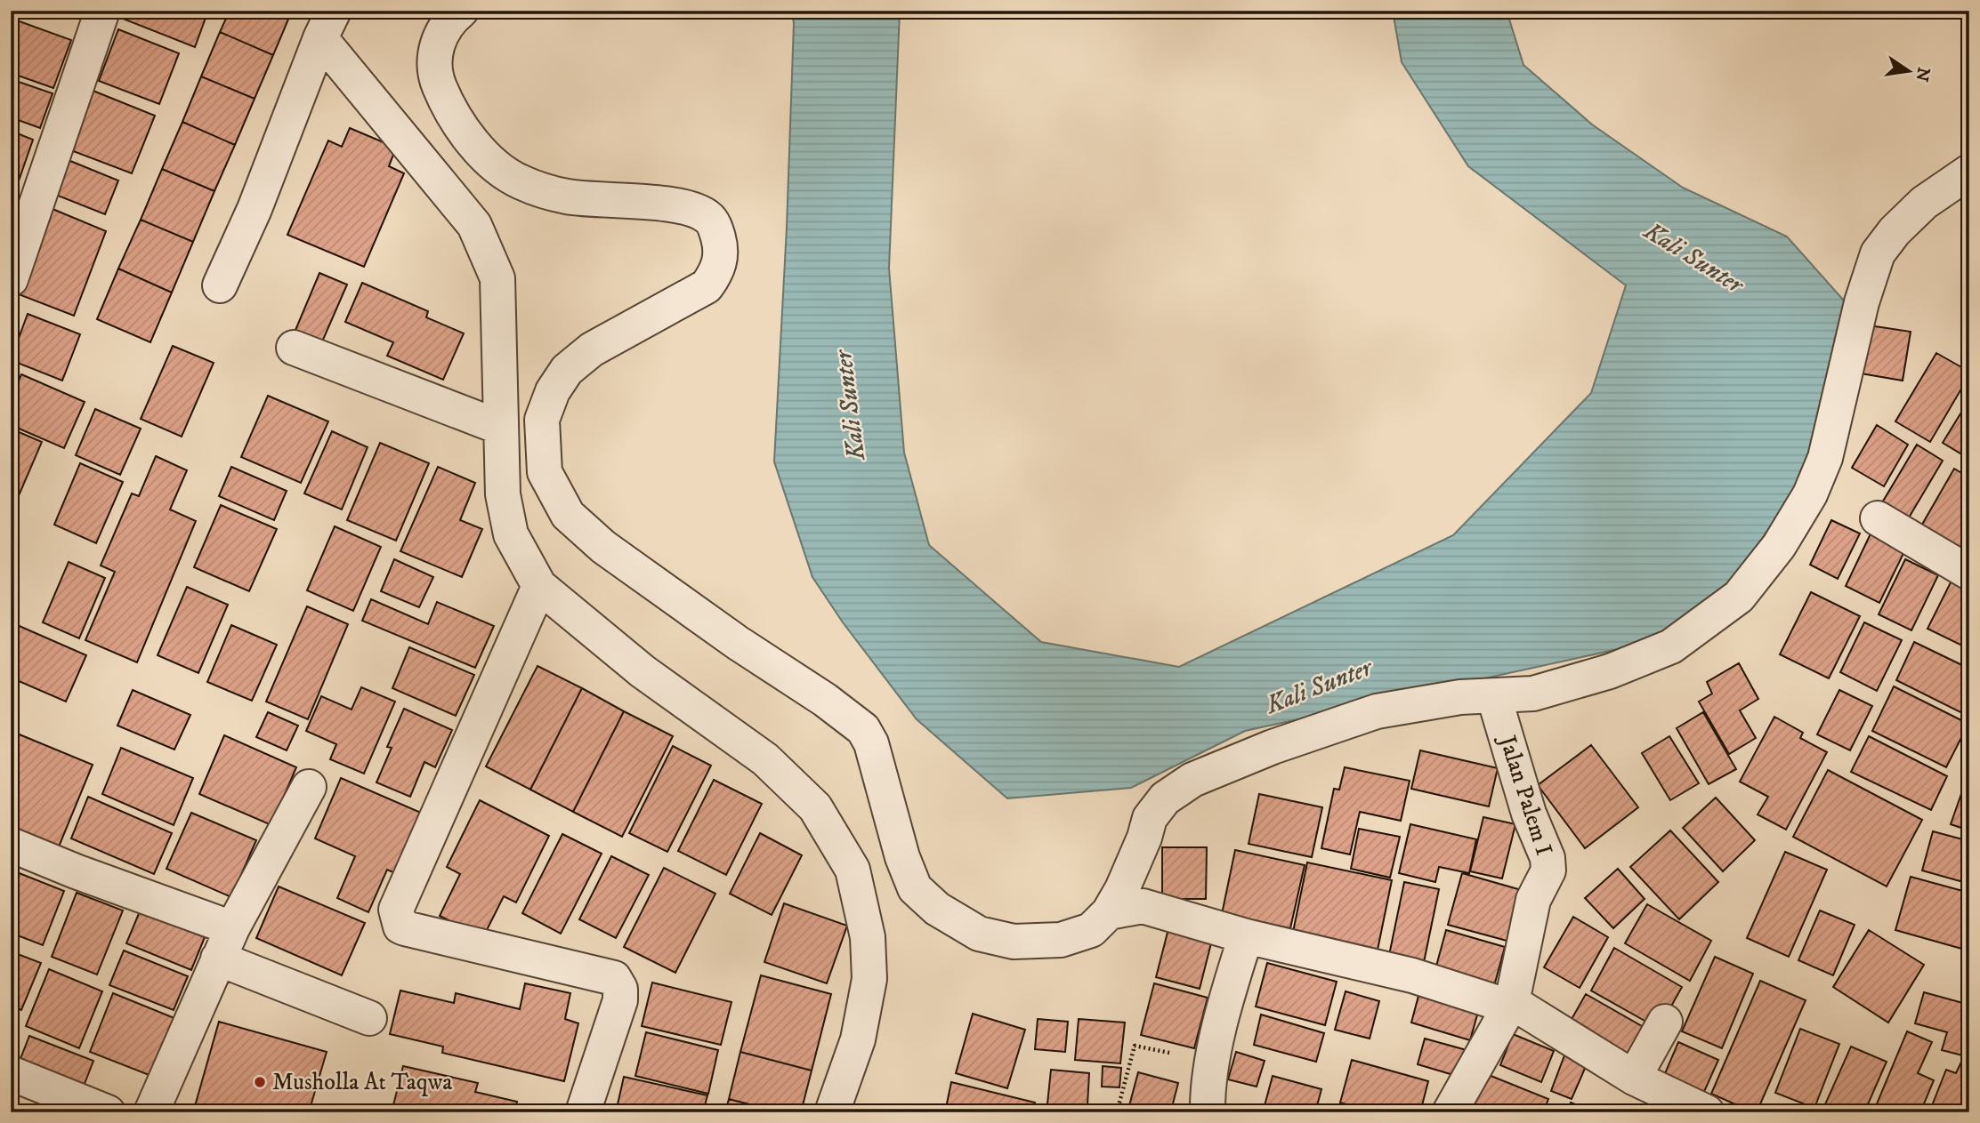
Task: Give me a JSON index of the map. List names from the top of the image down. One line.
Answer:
{"streets":{"street":["Jalan Palem I"]},"water":["Kali Sunter"],"places":["Musholla At Taqwa"],"north":"right"}
